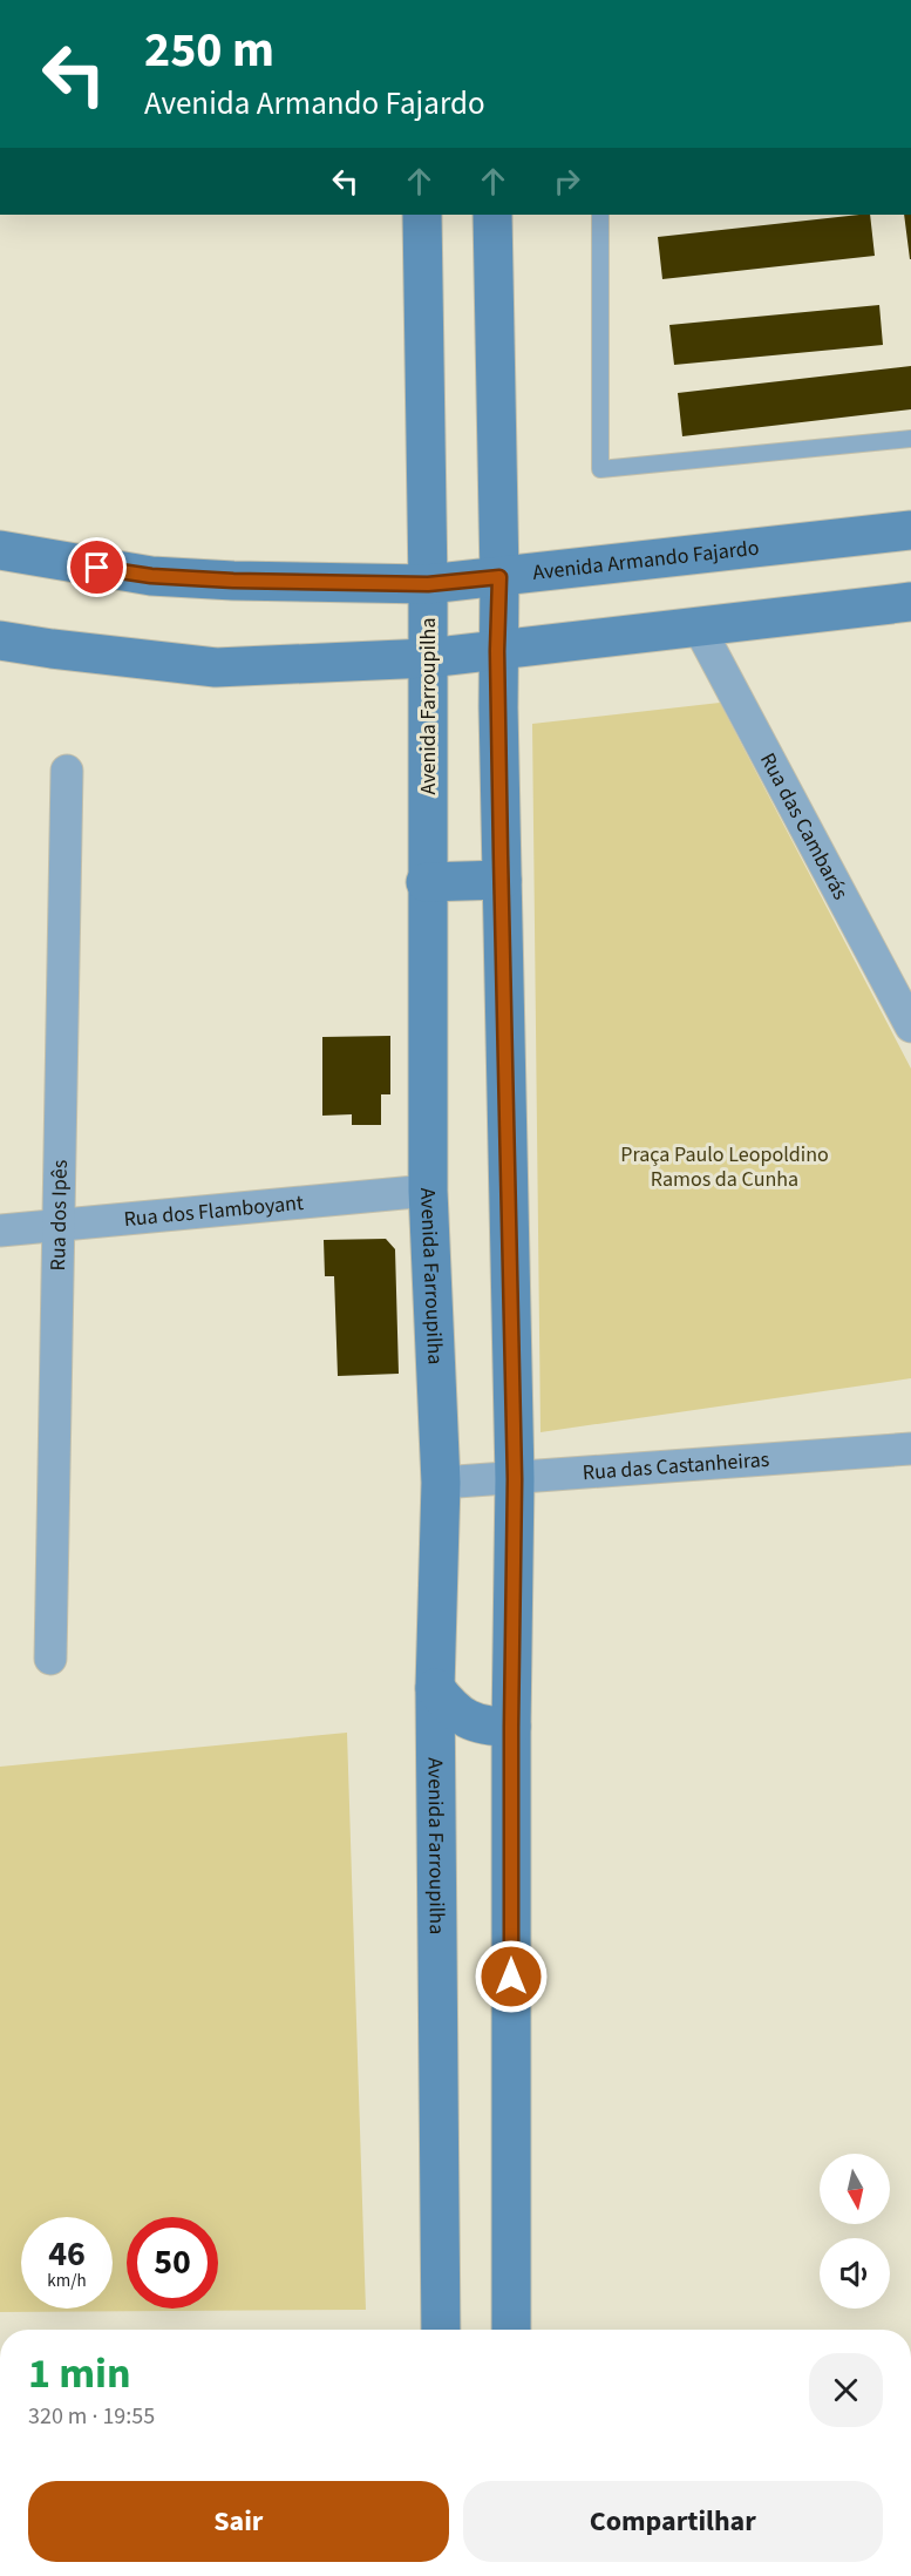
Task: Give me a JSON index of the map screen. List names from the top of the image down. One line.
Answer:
{"streets":{"main road":["Avenida Armando Fajardo","Avenida Farroupilha"],"street":["Rua das Cambarás","Rua dos Flamboyant","Rua dos Ipês","Rua das Castanheiras"]},"crossings":[["Avenida Armando Fajardo","Avenida Farroupilha"],["Avenida Farroupilha","Rua dos Flamboyant"],["Avenida Farroupilha","Rua das Castanheiras"],["Rua dos Flamboyant","Rua dos Ipês"]],"parks":["Praça Paulo Leopoldino Ramos da Cunha"],"north":"bottom","page":{"turn":["250 m","Avenida Armando Fajardo"],"speed":"46 km/h","limit":"50","heading":["1 min","320 m · 19:55"],"buttons":["Sair","Compartilhar"]}}
